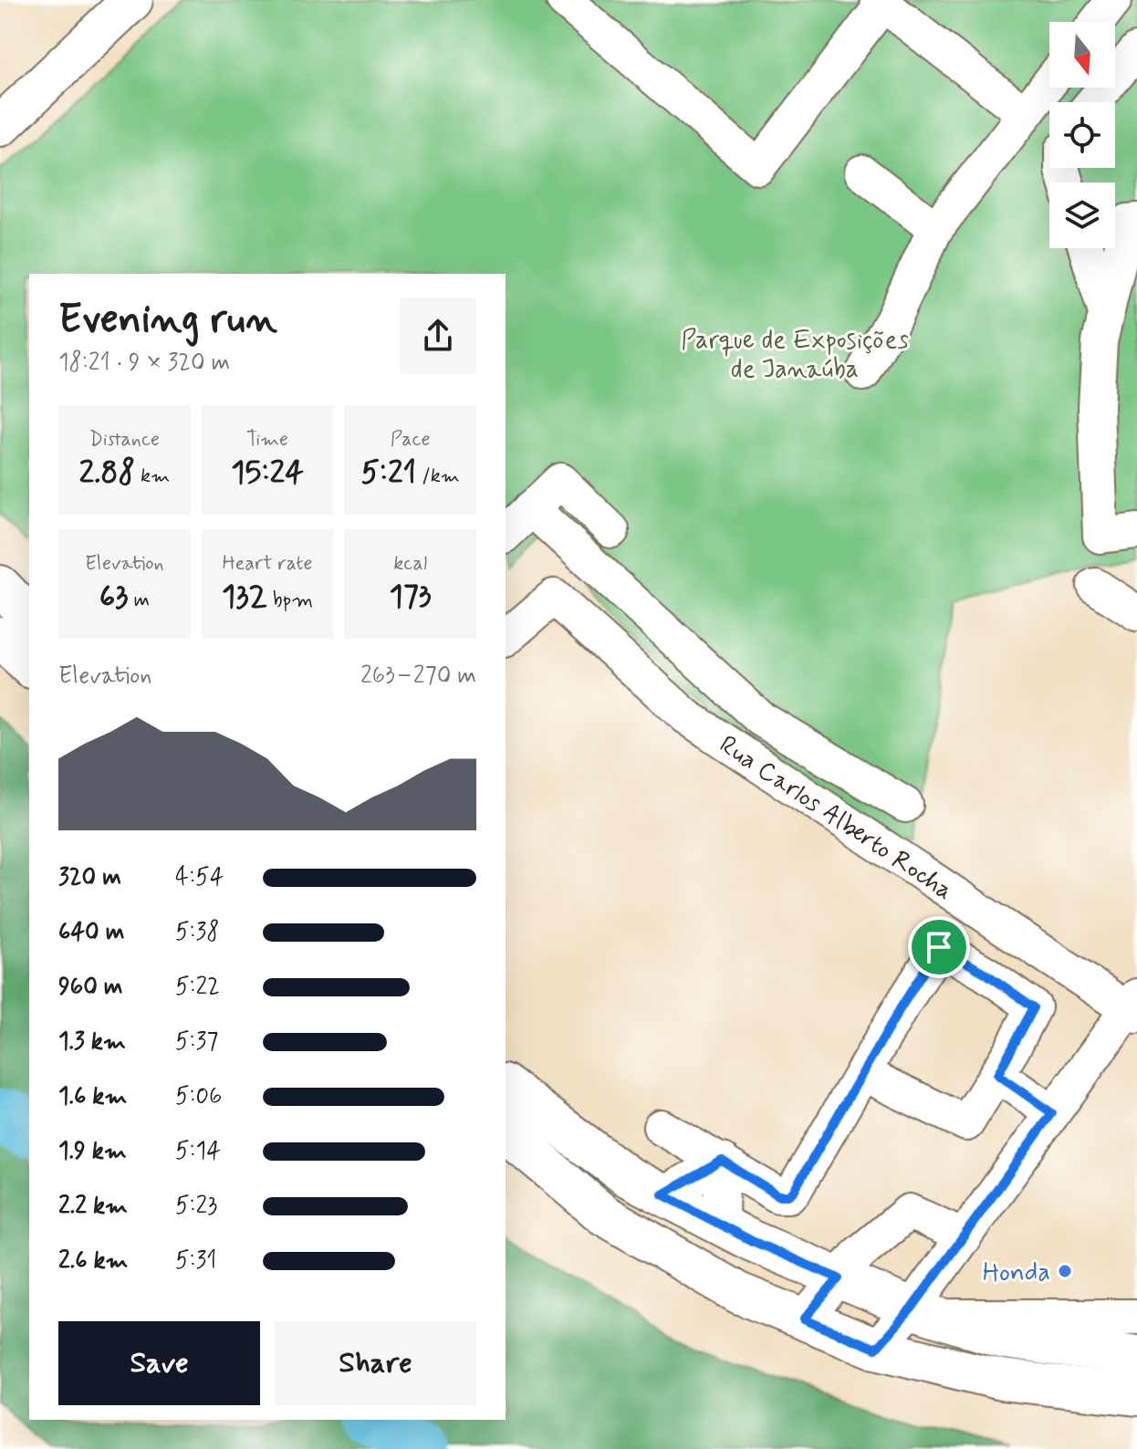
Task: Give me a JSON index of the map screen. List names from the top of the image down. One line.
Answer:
{"streets":{"street":["Rua Carlos Alberto Rocha"]},"parks":["Parque de Exposições de Janaúba"],"places":["Honda"],"north":"bottom","page":{"heading":["Evening run","18:21 · 9 × 320 m"],"stats":[["Distance","2.88 km"],["Time","15:24"],["Pace","5:21 /km"],["Elevation","63 m"],["Heart rate","132 bpm"],["kcal","173"]],"chart":["Elevation","263–270 m"],"list":[{"name":"320 m","note":"4:54"},{"name":"640 m","note":"5:38"},{"name":"960 m","note":"5:22"},{"name":"1.3 km","note":"5:37"},{"name":"1.6 km","note":"5:06"},{"name":"1.9 km","note":"5:14"},{"name":"2.2 km","note":"5:23"},{"name":"2.6 km","note":"5:31"}],"buttons":["Save","Share"]}}
